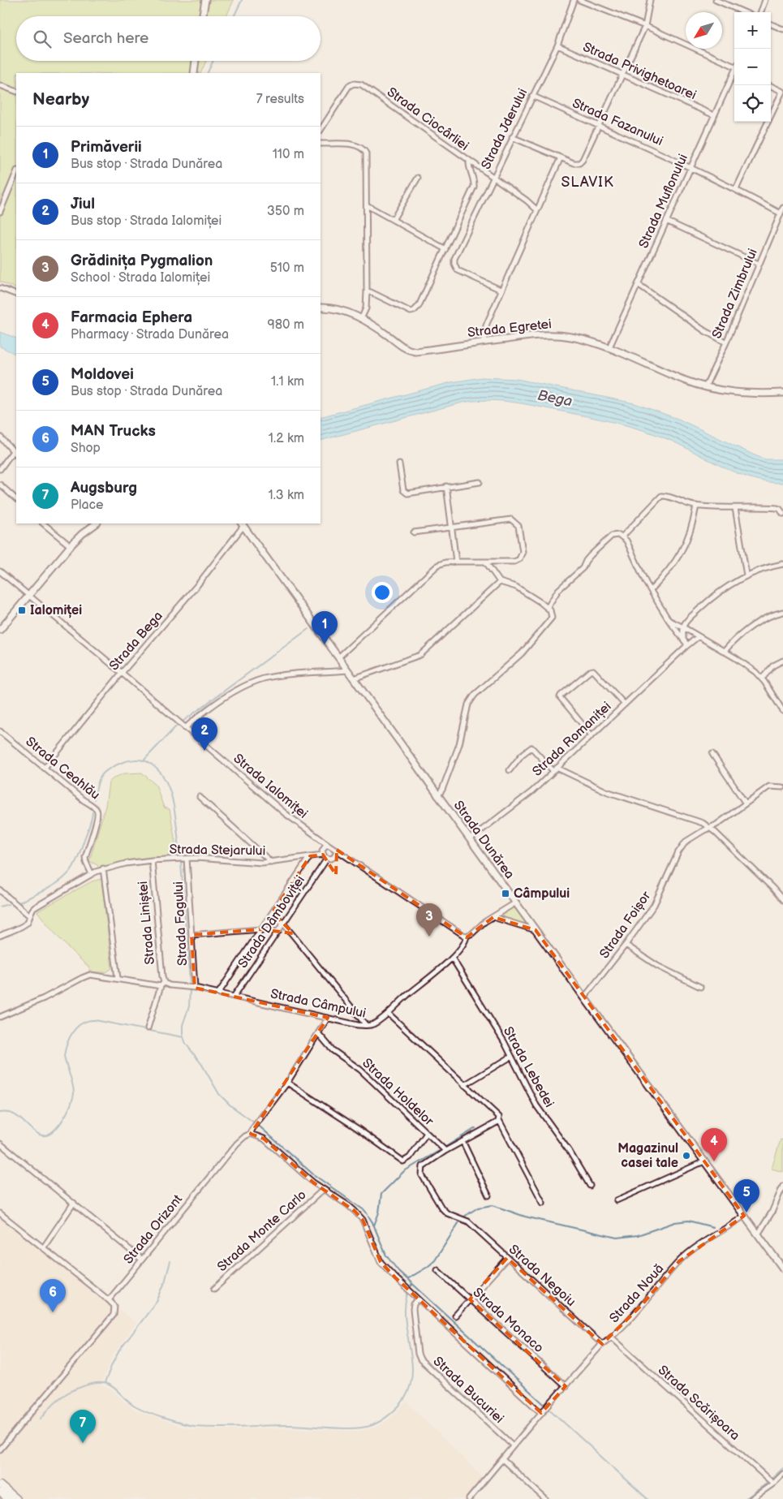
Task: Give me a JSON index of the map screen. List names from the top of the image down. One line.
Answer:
{"streets":{"street":["Strada Privighetoarei","Strada Ciocârliei","Strada Fazanului","Strada Jderului","Strada Muflonului","Strada Zimbrului","Strada Egretei","Strada Bega","Strada Romaniței","Strada Ceahlău","Strada Ialomiței","Strada Dunărea","Strada Stejarului","Strada Dâmboviței","Strada Liniștei","Strada Fagului","Strada Foișor","Strada Câmpului","Strada Lebedei","Strada Holdelor","Strada Orizont","Strada Monte Carlo","Strada Negoiu","Strada Nouă","Strada Monaco","Strada Bucuriei","Strada Scărișoara"]},"crossings":[["Strada Privighetoarei","Strada Jderului"],["Strada Privighetoarei","Strada Muflonului"],["Strada Ciocârliei","Strada Jderului"],["Strada Fazanului","Strada Jderului"],["Strada Fazanului","Strada Muflonului"],["Strada Fazanului","Strada Zimbrului"],["Strada Muflonului","Strada Egretei"],["Strada Zimbrului","Strada Egretei"],["Strada Bega","Strada Ceahlău"],["Strada Bega","Strada Ialomiței"],["Strada Bega","Strada Dunărea"],["Strada Romaniței","Strada Dunărea"],["Strada Ceahlău","Strada Stejarului"],["Strada Ialomiței","Strada Stejarului"],["Strada Ialomiței","Strada Dâmboviței"],["Strada Ialomiței","Strada Câmpului"],["Strada Dunărea","Strada Foișor"],["Strada Dunărea","Strada Câmpului"],["Strada Dunărea","Strada Nouă"],["Strada Stejarului","Strada Dâmboviței"],["Strada Stejarului","Strada Liniștei"],["Strada Stejarului","Strada Fagului"],["Strada Dâmboviței","Strada Câmpului"],["Strada Liniștei","Strada Câmpului"],["Strada Fagului","Strada Câmpului"],["Strada Câmpului","Strada Lebedei"],["Strada Câmpului","Strada Orizont"],["Strada Holdelor","Strada Orizont"],["Strada Holdelor","Strada Negoiu"],["Strada Negoiu","Strada Nouă"],["Strada Nouă","Strada Monaco"],["Strada Nouă","Strada Bucuriei"],["Strada Nouă","Strada Scărișoara"]],"districts":["SLAVIK"],"water":["Bega"],"places":{"transit":["Ialomiței","Câmpului"],"other":["Magazinul casei tale"]},"north":"bottom left","page":{"map_buttons":["+","−"],"search":"Search here","heading":["Nearby","7 results"],"list":[{"mark":"1","name":"Primăverii","note":"Bus stop · Strada Dunărea","value":"110 m"},{"mark":"2","name":"Jiul","note":"Bus stop · Strada Ialomiței","value":"350 m"},{"mark":"3","name":"Grădinița Pygmalion","note":"School · Strada Ialomiței","value":"510 m"},{"mark":"4","name":"Farmacia Ephera","note":"Pharmacy · Strada Dunărea","value":"980 m"},{"mark":"5","name":"Moldovei","note":"Bus stop · Strada Dunărea","value":"1.1 km"},{"mark":"6","name":"MAN Trucks","note":"Shop","value":"1.2 km"},{"mark":"7","name":"Augsburg","note":"Place","value":"1.3 km"}],"pins":["1","2","3","4","5","6","7"]}}
